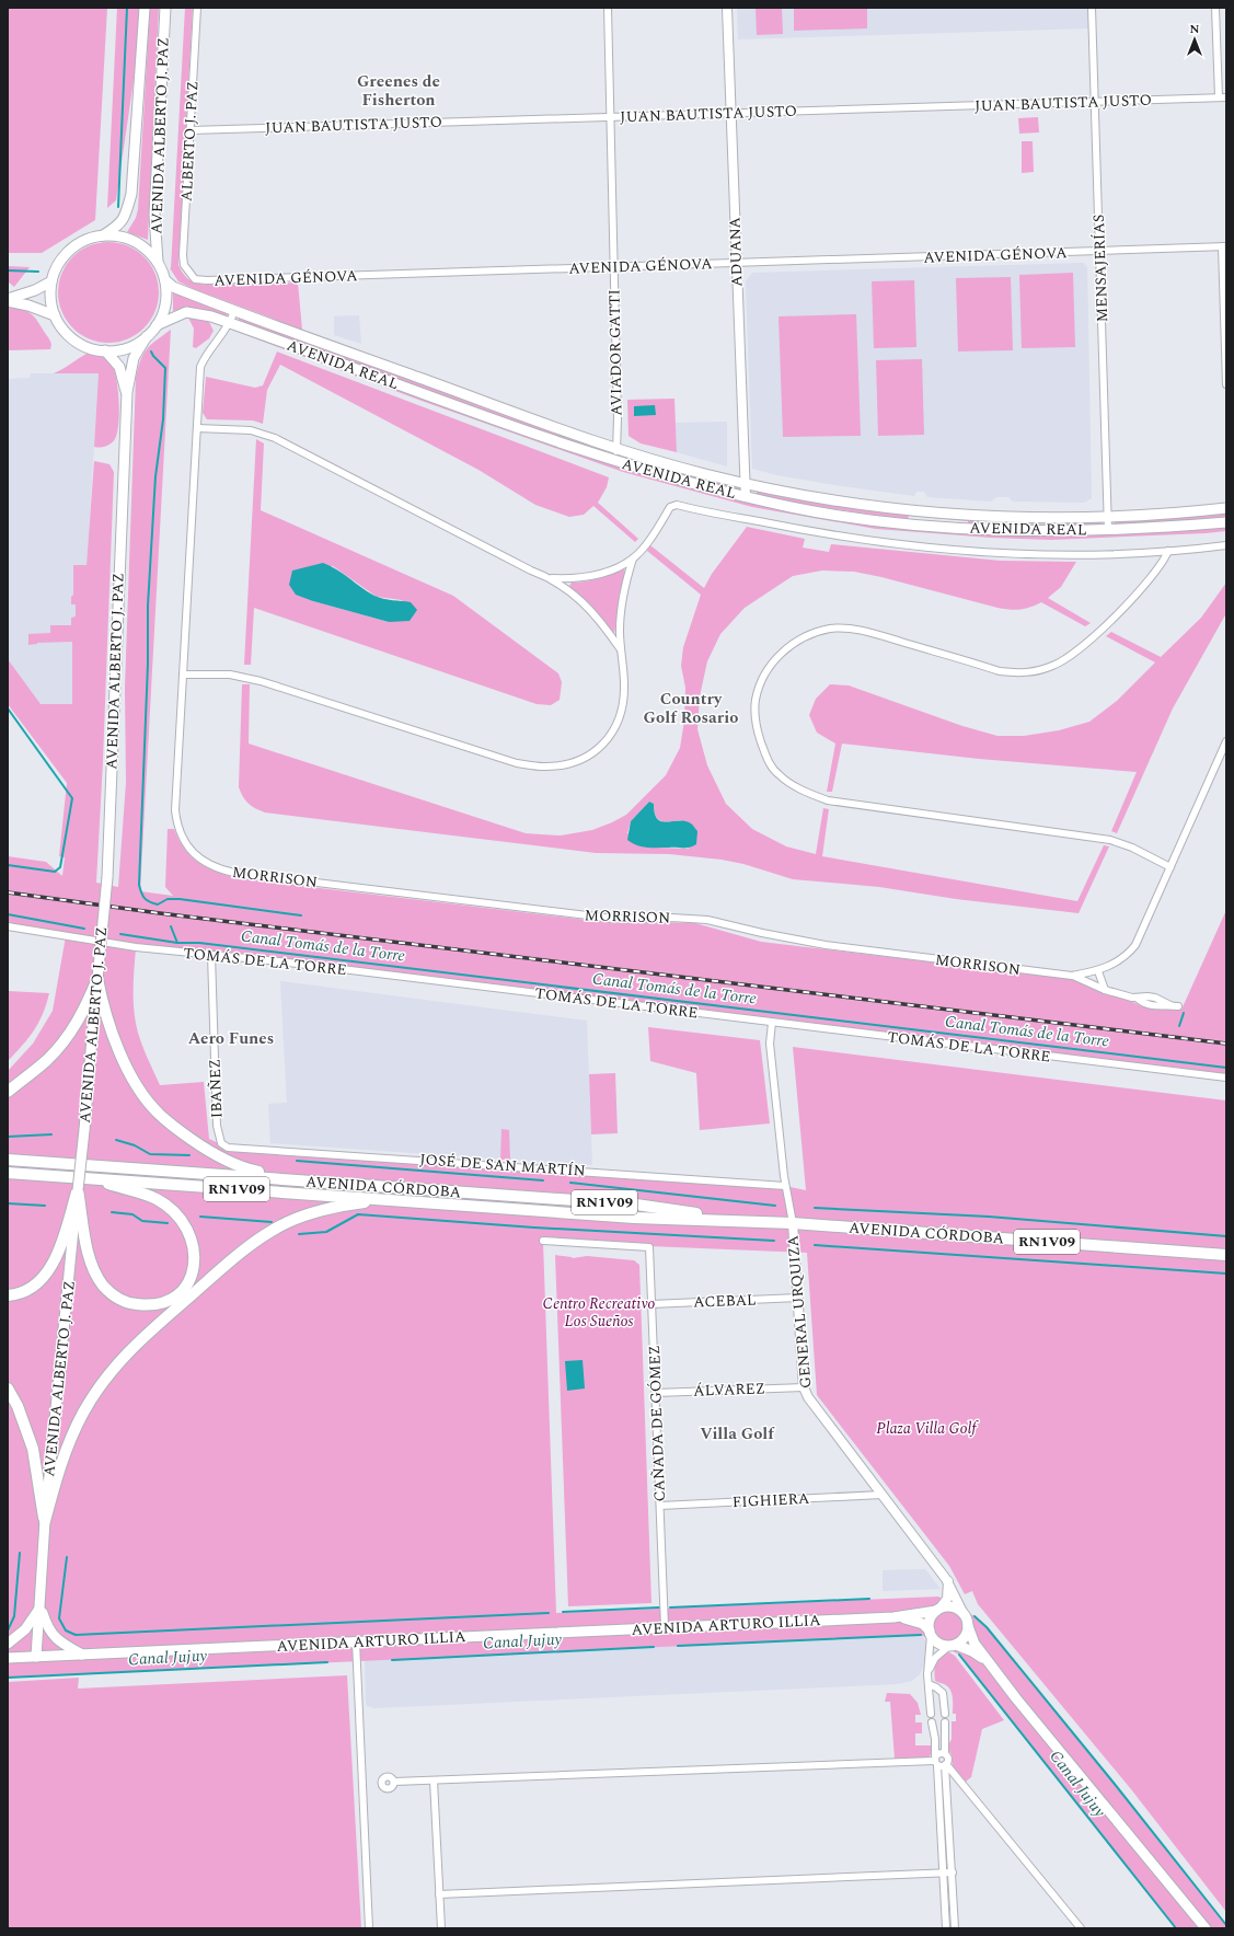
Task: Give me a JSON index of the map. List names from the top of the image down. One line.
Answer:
{"streets":{"main road":["AVENIDA ALBERTO J. PAZ","AVENIDA REAL","AVENIDA CÓRDOBA","RN1V09","AVENIDA ARTURO ILLIA"],"street":["JUAN BAUTISTA JUSTO","ALBERTO J. PAZ","ADUANA","AVENIDA GÉNOVA","MENSAJERÍAS","AVIADOR GATTI","MORRISON","TOMÁS DE LA TORRE","IBAÑEZ","JOSÉ DE SAN MARTÍN","ACEBAL","GENERAL URQUIZA","ÁLVAREZ","CAÑADA DE GÓMEZ","FIGHIERA"]},"crossings":[["JUAN BAUTISTA JUSTO","ALBERTO J. PAZ"],["JUAN BAUTISTA JUSTO","ADUANA"],["JUAN BAUTISTA JUSTO","MENSAJERÍAS"],["JUAN BAUTISTA JUSTO","AVIADOR GATTI"],["AVENIDA ALBERTO J. PAZ","AVENIDA REAL"],["AVENIDA ALBERTO J. PAZ","AVENIDA ARTURO ILLIA"],["ALBERTO J. PAZ","AVENIDA GÉNOVA"],["ADUANA","AVENIDA GÉNOVA"],["ADUANA","AVENIDA REAL"],["AVENIDA GÉNOVA","MENSAJERÍAS"],["AVENIDA GÉNOVA","AVIADOR GATTI"],["MENSAJERÍAS","AVENIDA REAL"],["AVIADOR GATTI","AVENIDA REAL"],["TOMÁS DE LA TORRE","IBAÑEZ"],["TOMÁS DE LA TORRE","GENERAL URQUIZA"],["IBAÑEZ","JOSÉ DE SAN MARTÍN"],["JOSÉ DE SAN MARTÍN","GENERAL URQUIZA"],["AVENIDA CÓRDOBA","GENERAL URQUIZA"],["ACEBAL","GENERAL URQUIZA"],["ACEBAL","CAÑADA DE GÓMEZ"],["GENERAL URQUIZA","ÁLVAREZ"],["GENERAL URQUIZA","FIGHIERA"],["GENERAL URQUIZA","AVENIDA ARTURO ILLIA"],["ÁLVAREZ","CAÑADA DE GÓMEZ"],["CAÑADA DE GÓMEZ","FIGHIERA"],["CAÑADA DE GÓMEZ","AVENIDA ARTURO ILLIA"]],"districts":["Greenes de Fisherton","Country Golf Rosario","Aero Funes","Villa Golf"],"water":["Canal Tomás de la Torre","Canal Jujuy"],"parks":["Centro Recreativo Los Sueños","Plaza Villa Golf"],"north":"top"}
